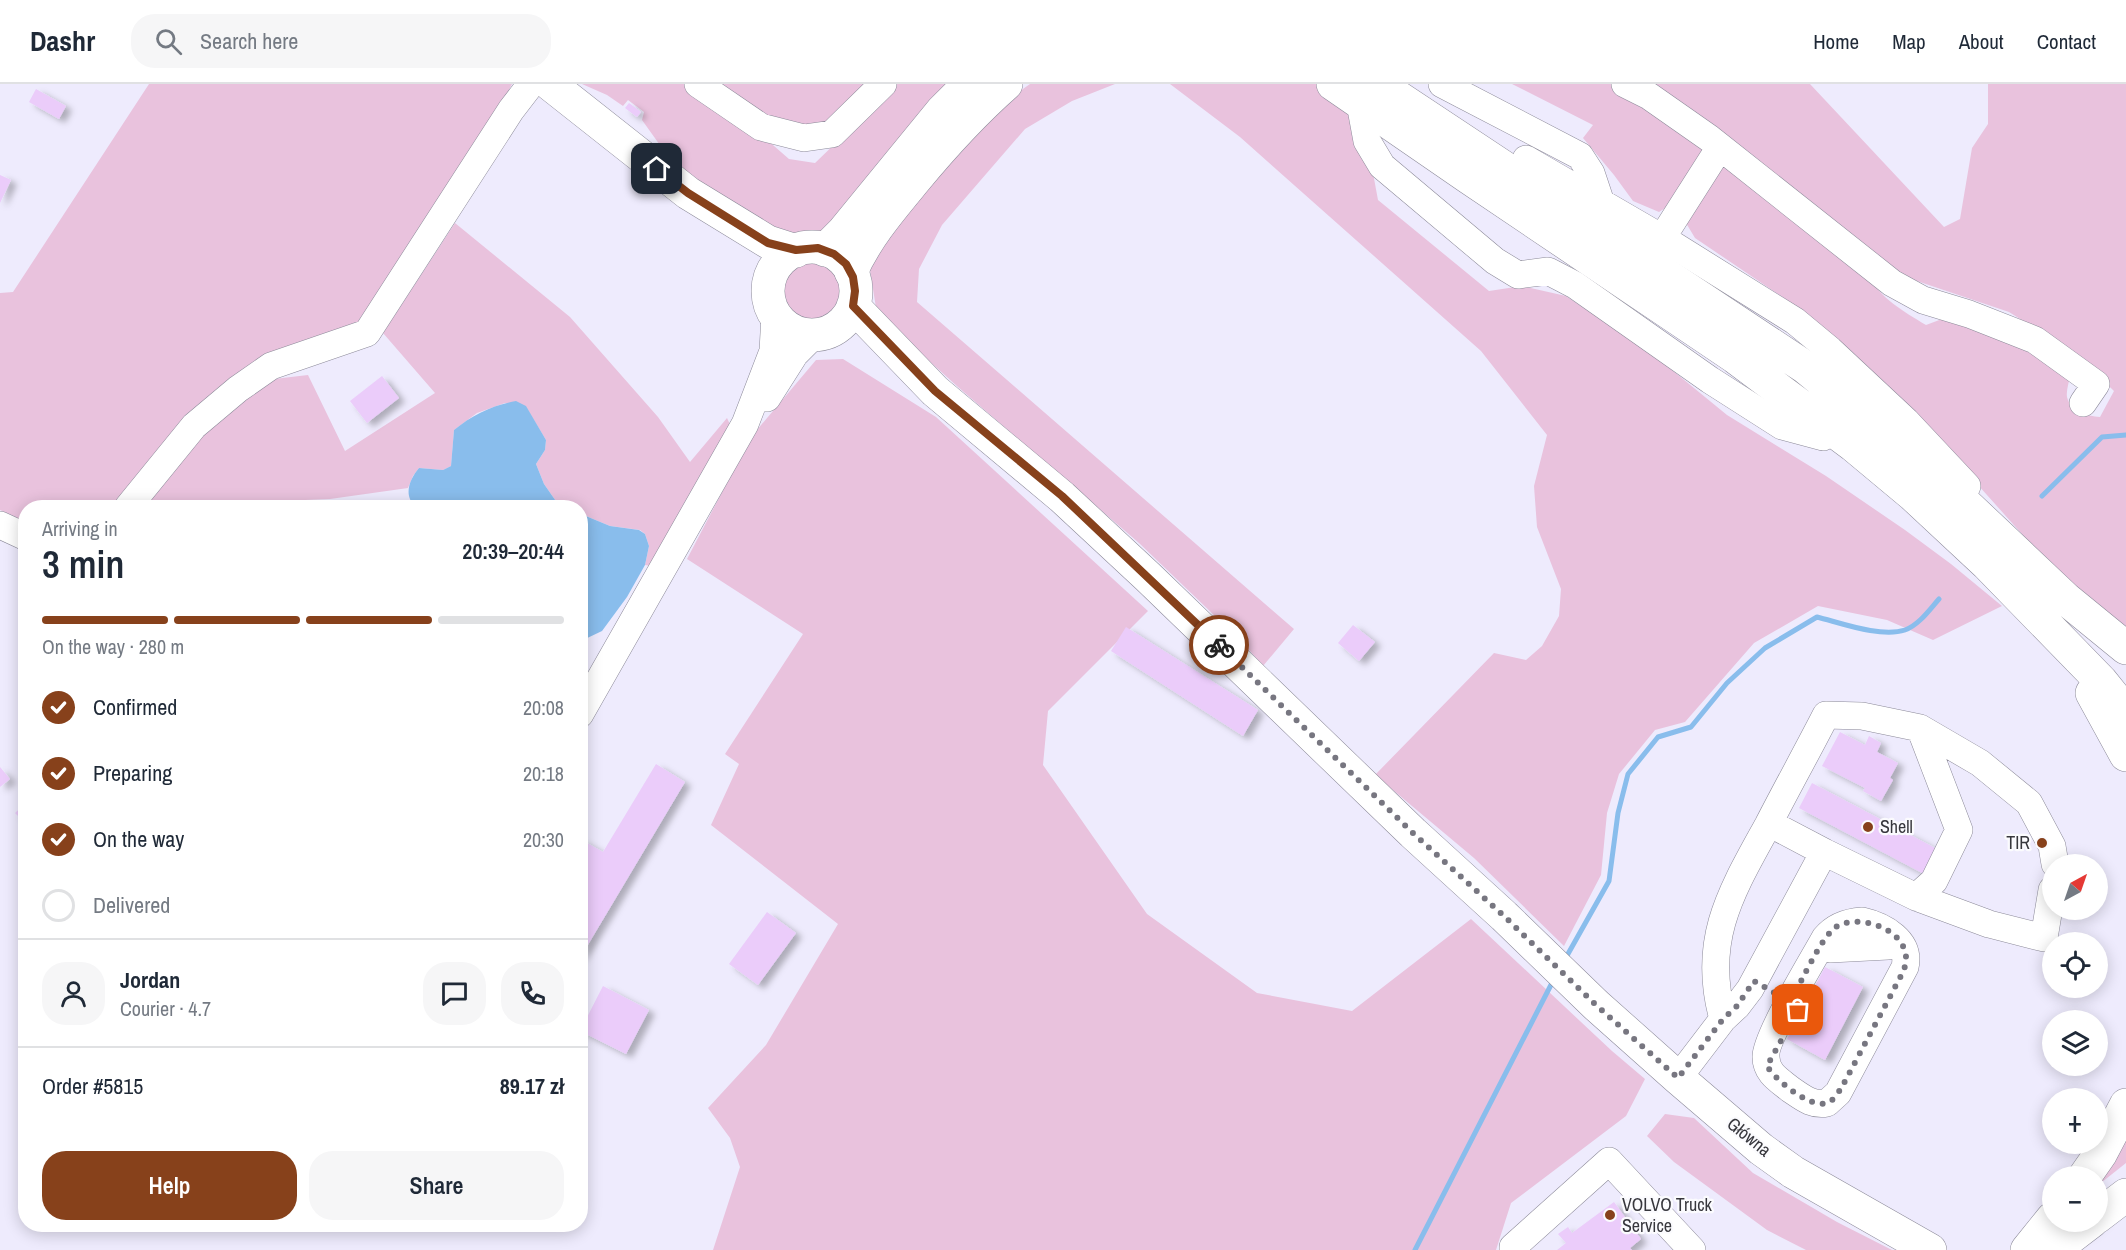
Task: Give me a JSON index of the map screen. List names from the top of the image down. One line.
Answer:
{"streets":{"main road":["Główna"]},"places":["Shell","TIR","VOLVO Truck Service"],"north":"top right","page":{"header":"Dashr","search":"Search here","nav":["Home","Map","About","Contact"],"heading":["3 min","Arriving in","20:39–20:44"],"panel":["Jordan","Courier · 4.7","Order #5815","89.17 zł"],"bar":"On the way · 280 m","list":[["Confirmed","20:08"],["Preparing","20:18"],["On the way","20:30"],"Delivered"],"map_buttons":["+","−"],"buttons":["Help","Share"]}}
